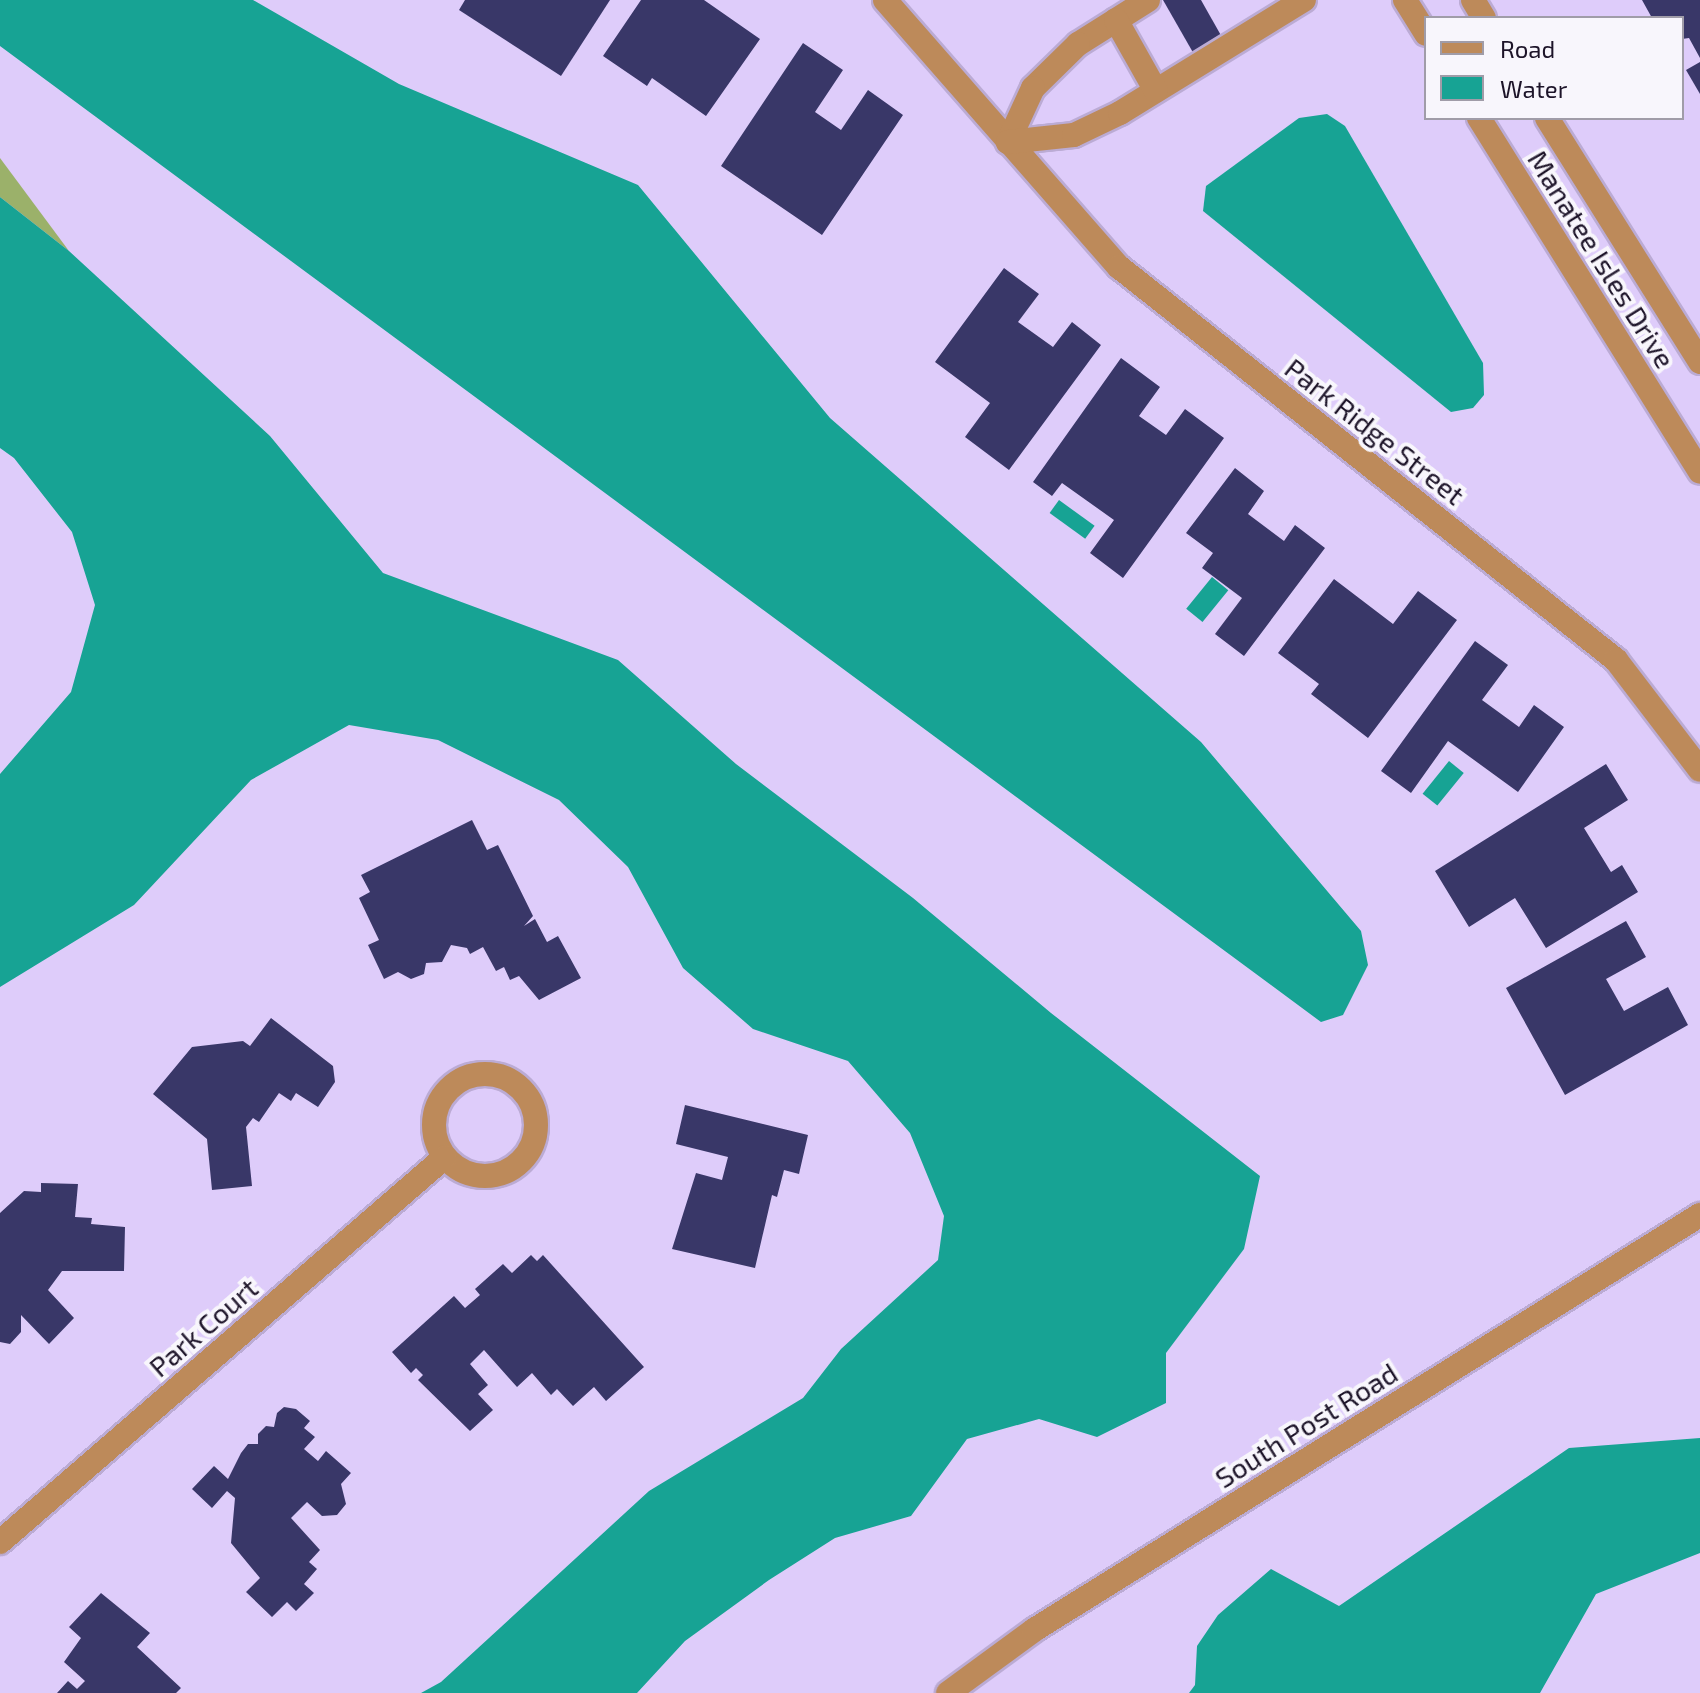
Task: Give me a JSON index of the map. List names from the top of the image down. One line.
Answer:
{"streets":{"street":["Manatee Isles Drive","Park Ridge Street","Park Court","South Post Road"]},"legend":["Road","Water"]}
